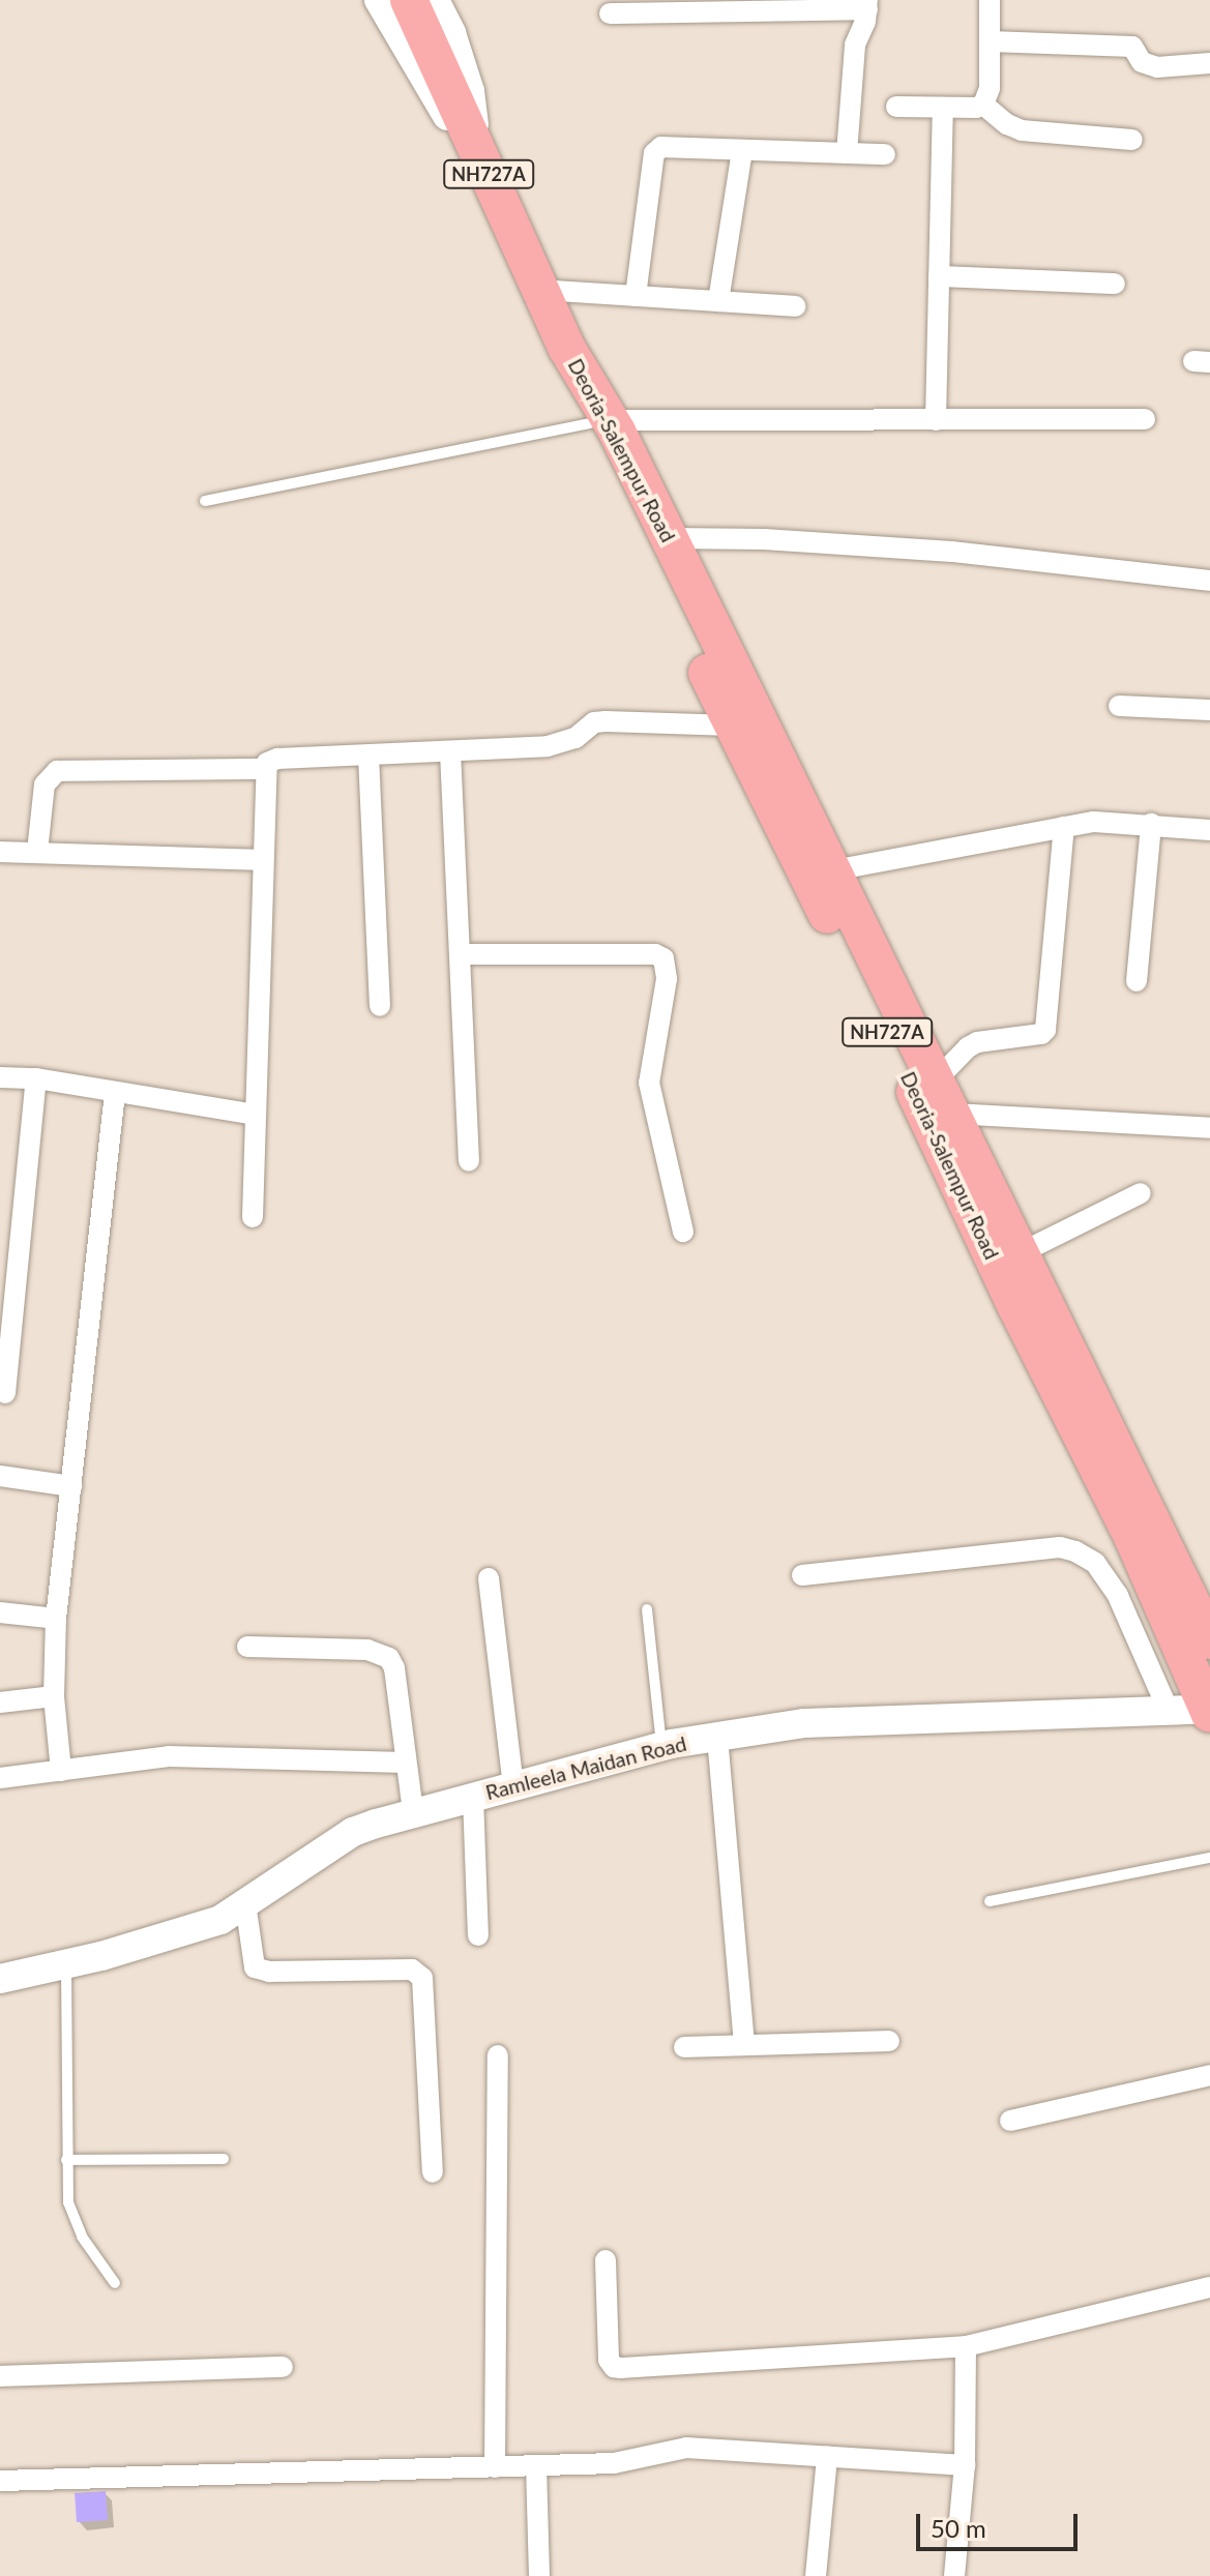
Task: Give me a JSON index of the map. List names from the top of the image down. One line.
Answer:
{"streets":{"highway":["NH727A","Deoria-Salempur Road"],"street":["Ramleela Maidan Road"]},"crossings":[["NH727A","Deoria-Salempur Road"],["Deoria-Salempur Road","Ramleela Maidan Road"]],"scale_bar":"50 m"}
